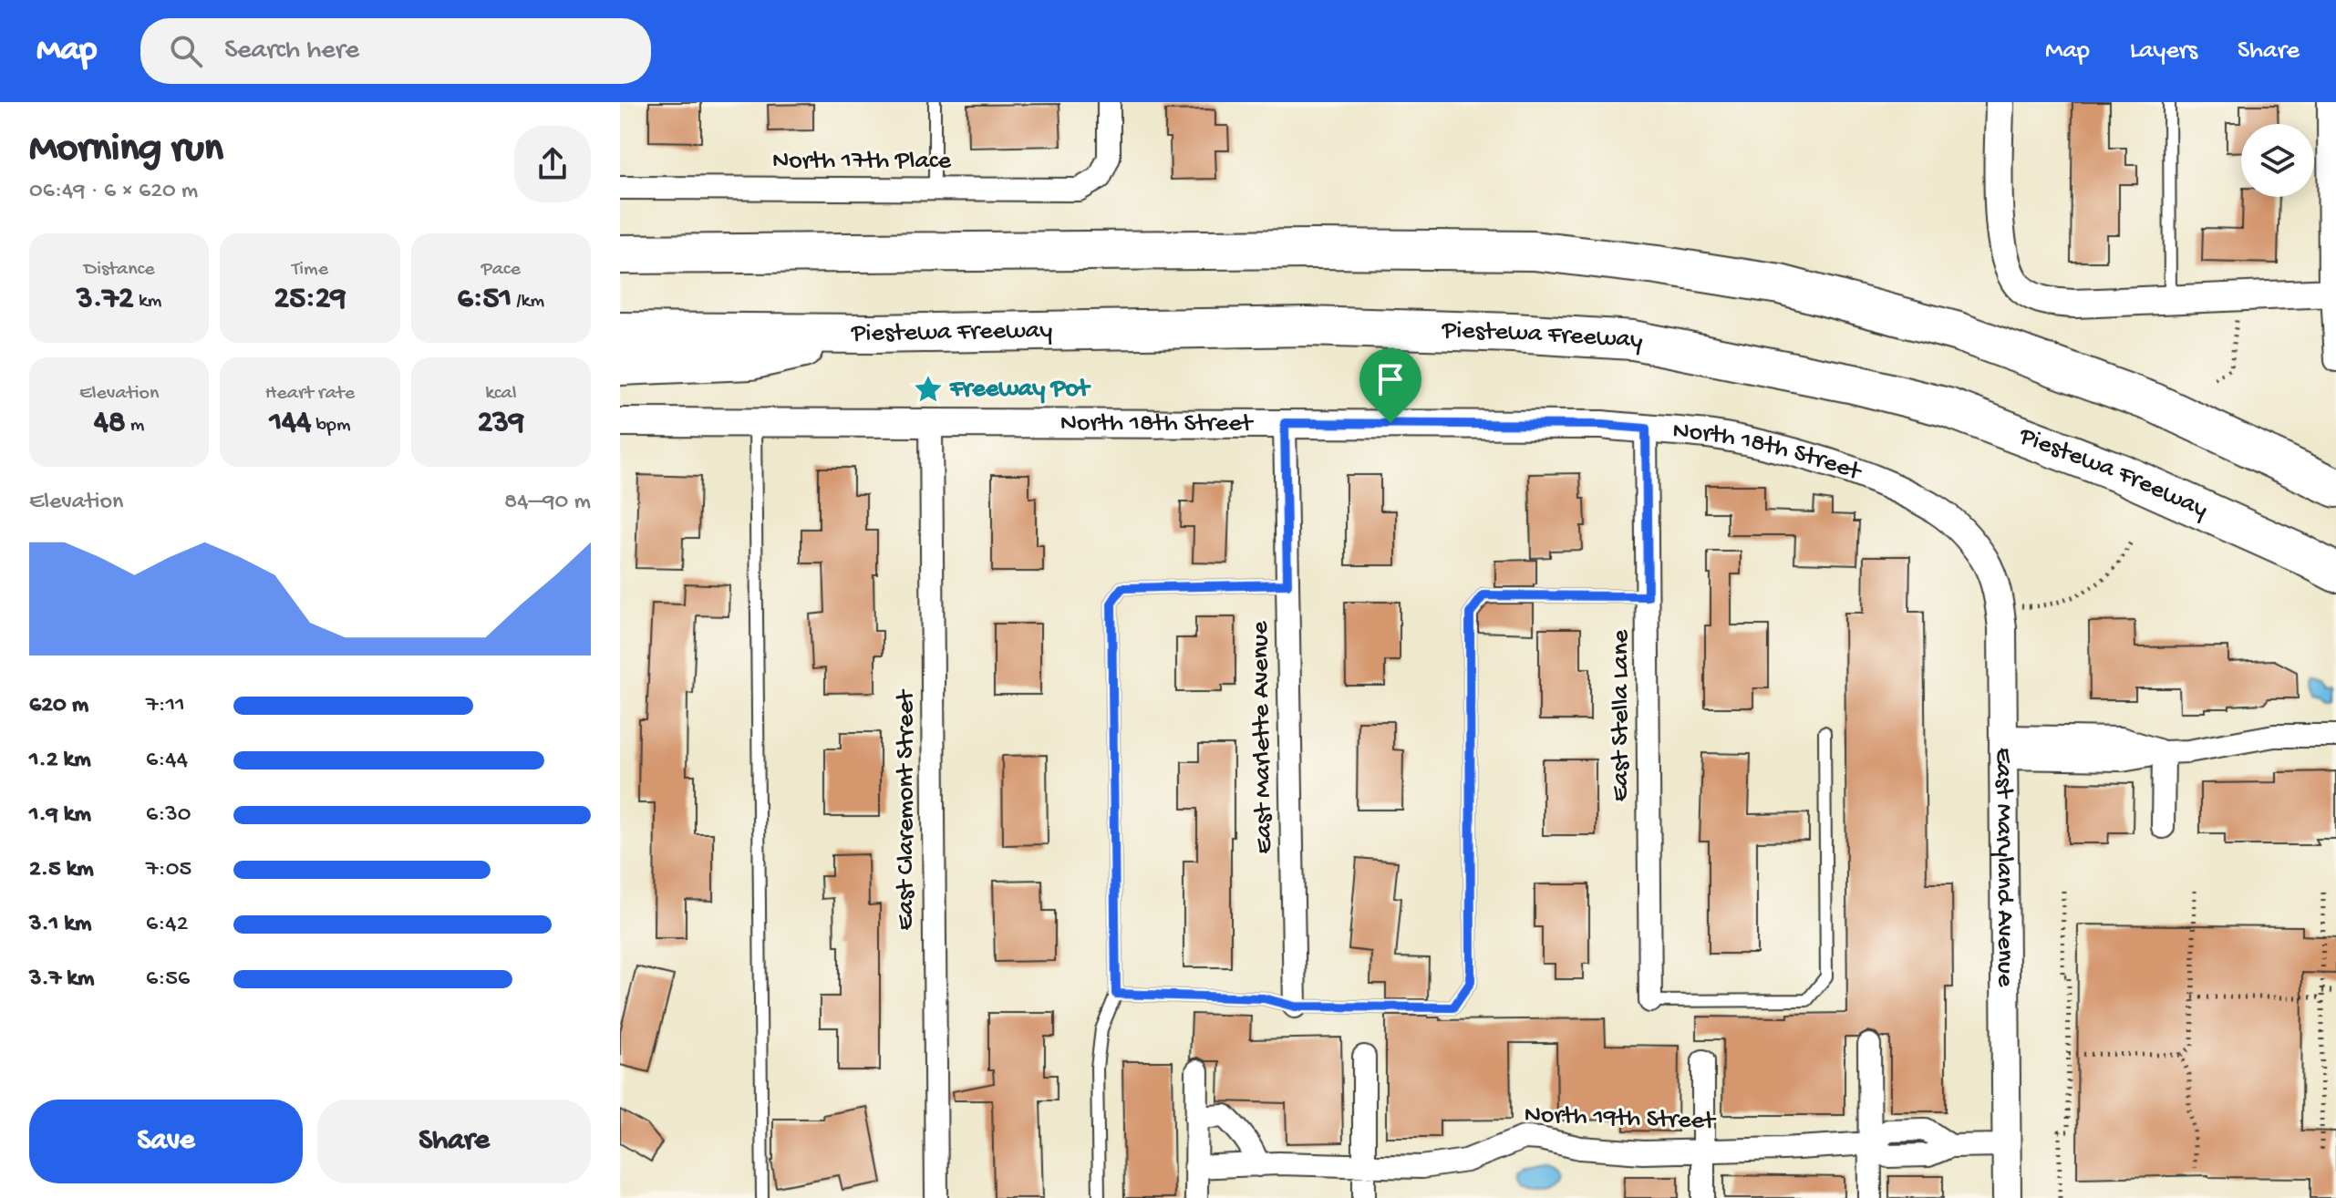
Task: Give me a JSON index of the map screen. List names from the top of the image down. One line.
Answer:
{"streets":{"highway":["Piestewa Freeway"],"street":["North 17th Place","North 18th Street","East Stella Lane","East Marlette Avenue","East Claremont Street","East Maryland Avenue","North 19th Street"]},"crossings":[["North 18th Street","East Stella Lane"],["North 18th Street","East Marlette Avenue"],["North 18th Street","East Claremont Street"],["North 18th Street","East Maryland Avenue"],["East Maryland Avenue","North 19th Street"]],"places":{"place":["Freeway Pot"]},"page":{"header":"Map","search":"Search here","nav":["Map","Layers","Share"],"heading":["Morning run","06:49 · 6 × 620 m"],"stats":[["Distance","3.72 km"],["Time","25:29"],["Pace","6:51 /km"],["Elevation","48 m"],["Heart rate","144 bpm"],["kcal","239"]],"chart":["Elevation","84–90 m"],"list":[{"name":"620 m","note":"7:11"},{"name":"1.2 km","note":"6:44"},{"name":"1.9 km","note":"6:30"},{"name":"2.5 km","note":"7:05"},{"name":"3.1 km","note":"6:42"},{"name":"3.7 km","note":"6:56"}],"buttons":["Save","Share"]}}
